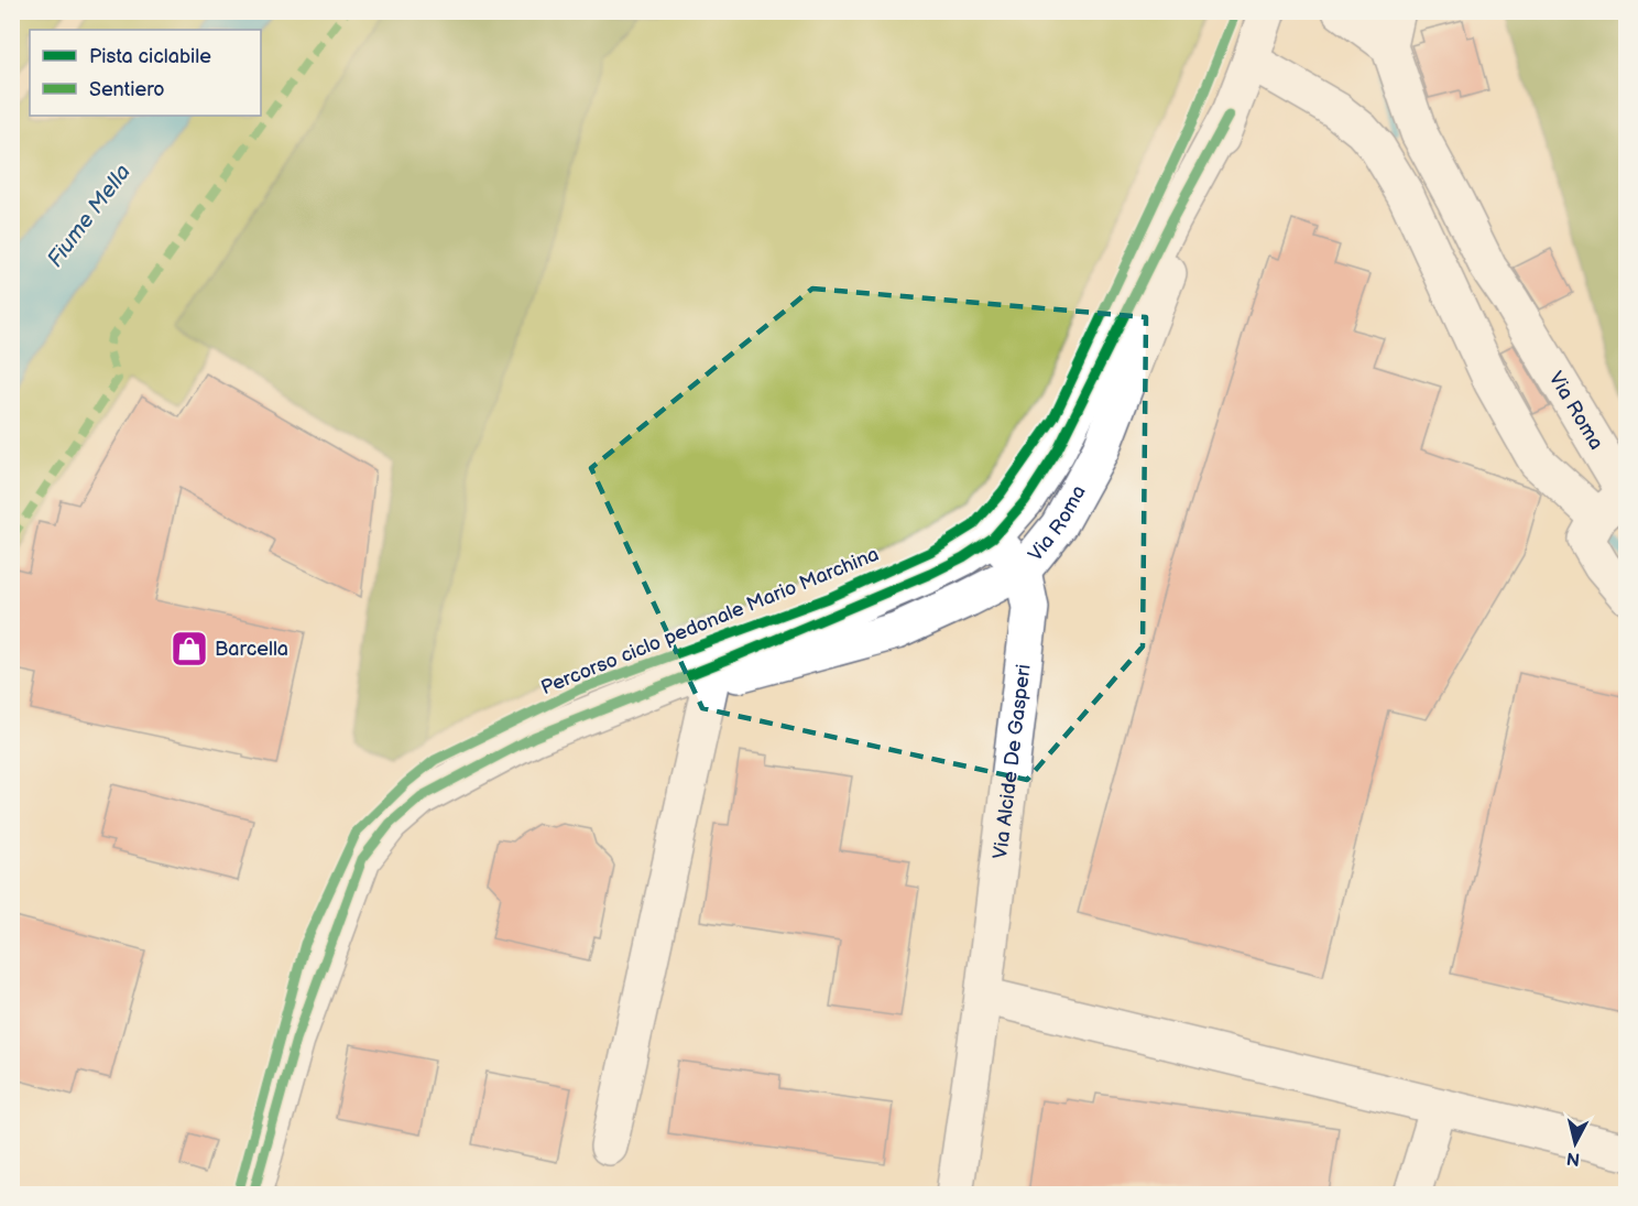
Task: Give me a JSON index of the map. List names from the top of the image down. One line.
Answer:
{"streets":{"street":["Via Roma","Via Alcide De Gasperi"],"cycle path":["Percorso ciclo pedonale Mario Marchina"]},"crossings":[["Via Roma","Via Alcide De Gasperi"]],"water":["Fiume Mella"],"places":{"shop":["Barcella"]},"legend":["Pista ciclabile","Sentiero"],"north":"bottom"}
